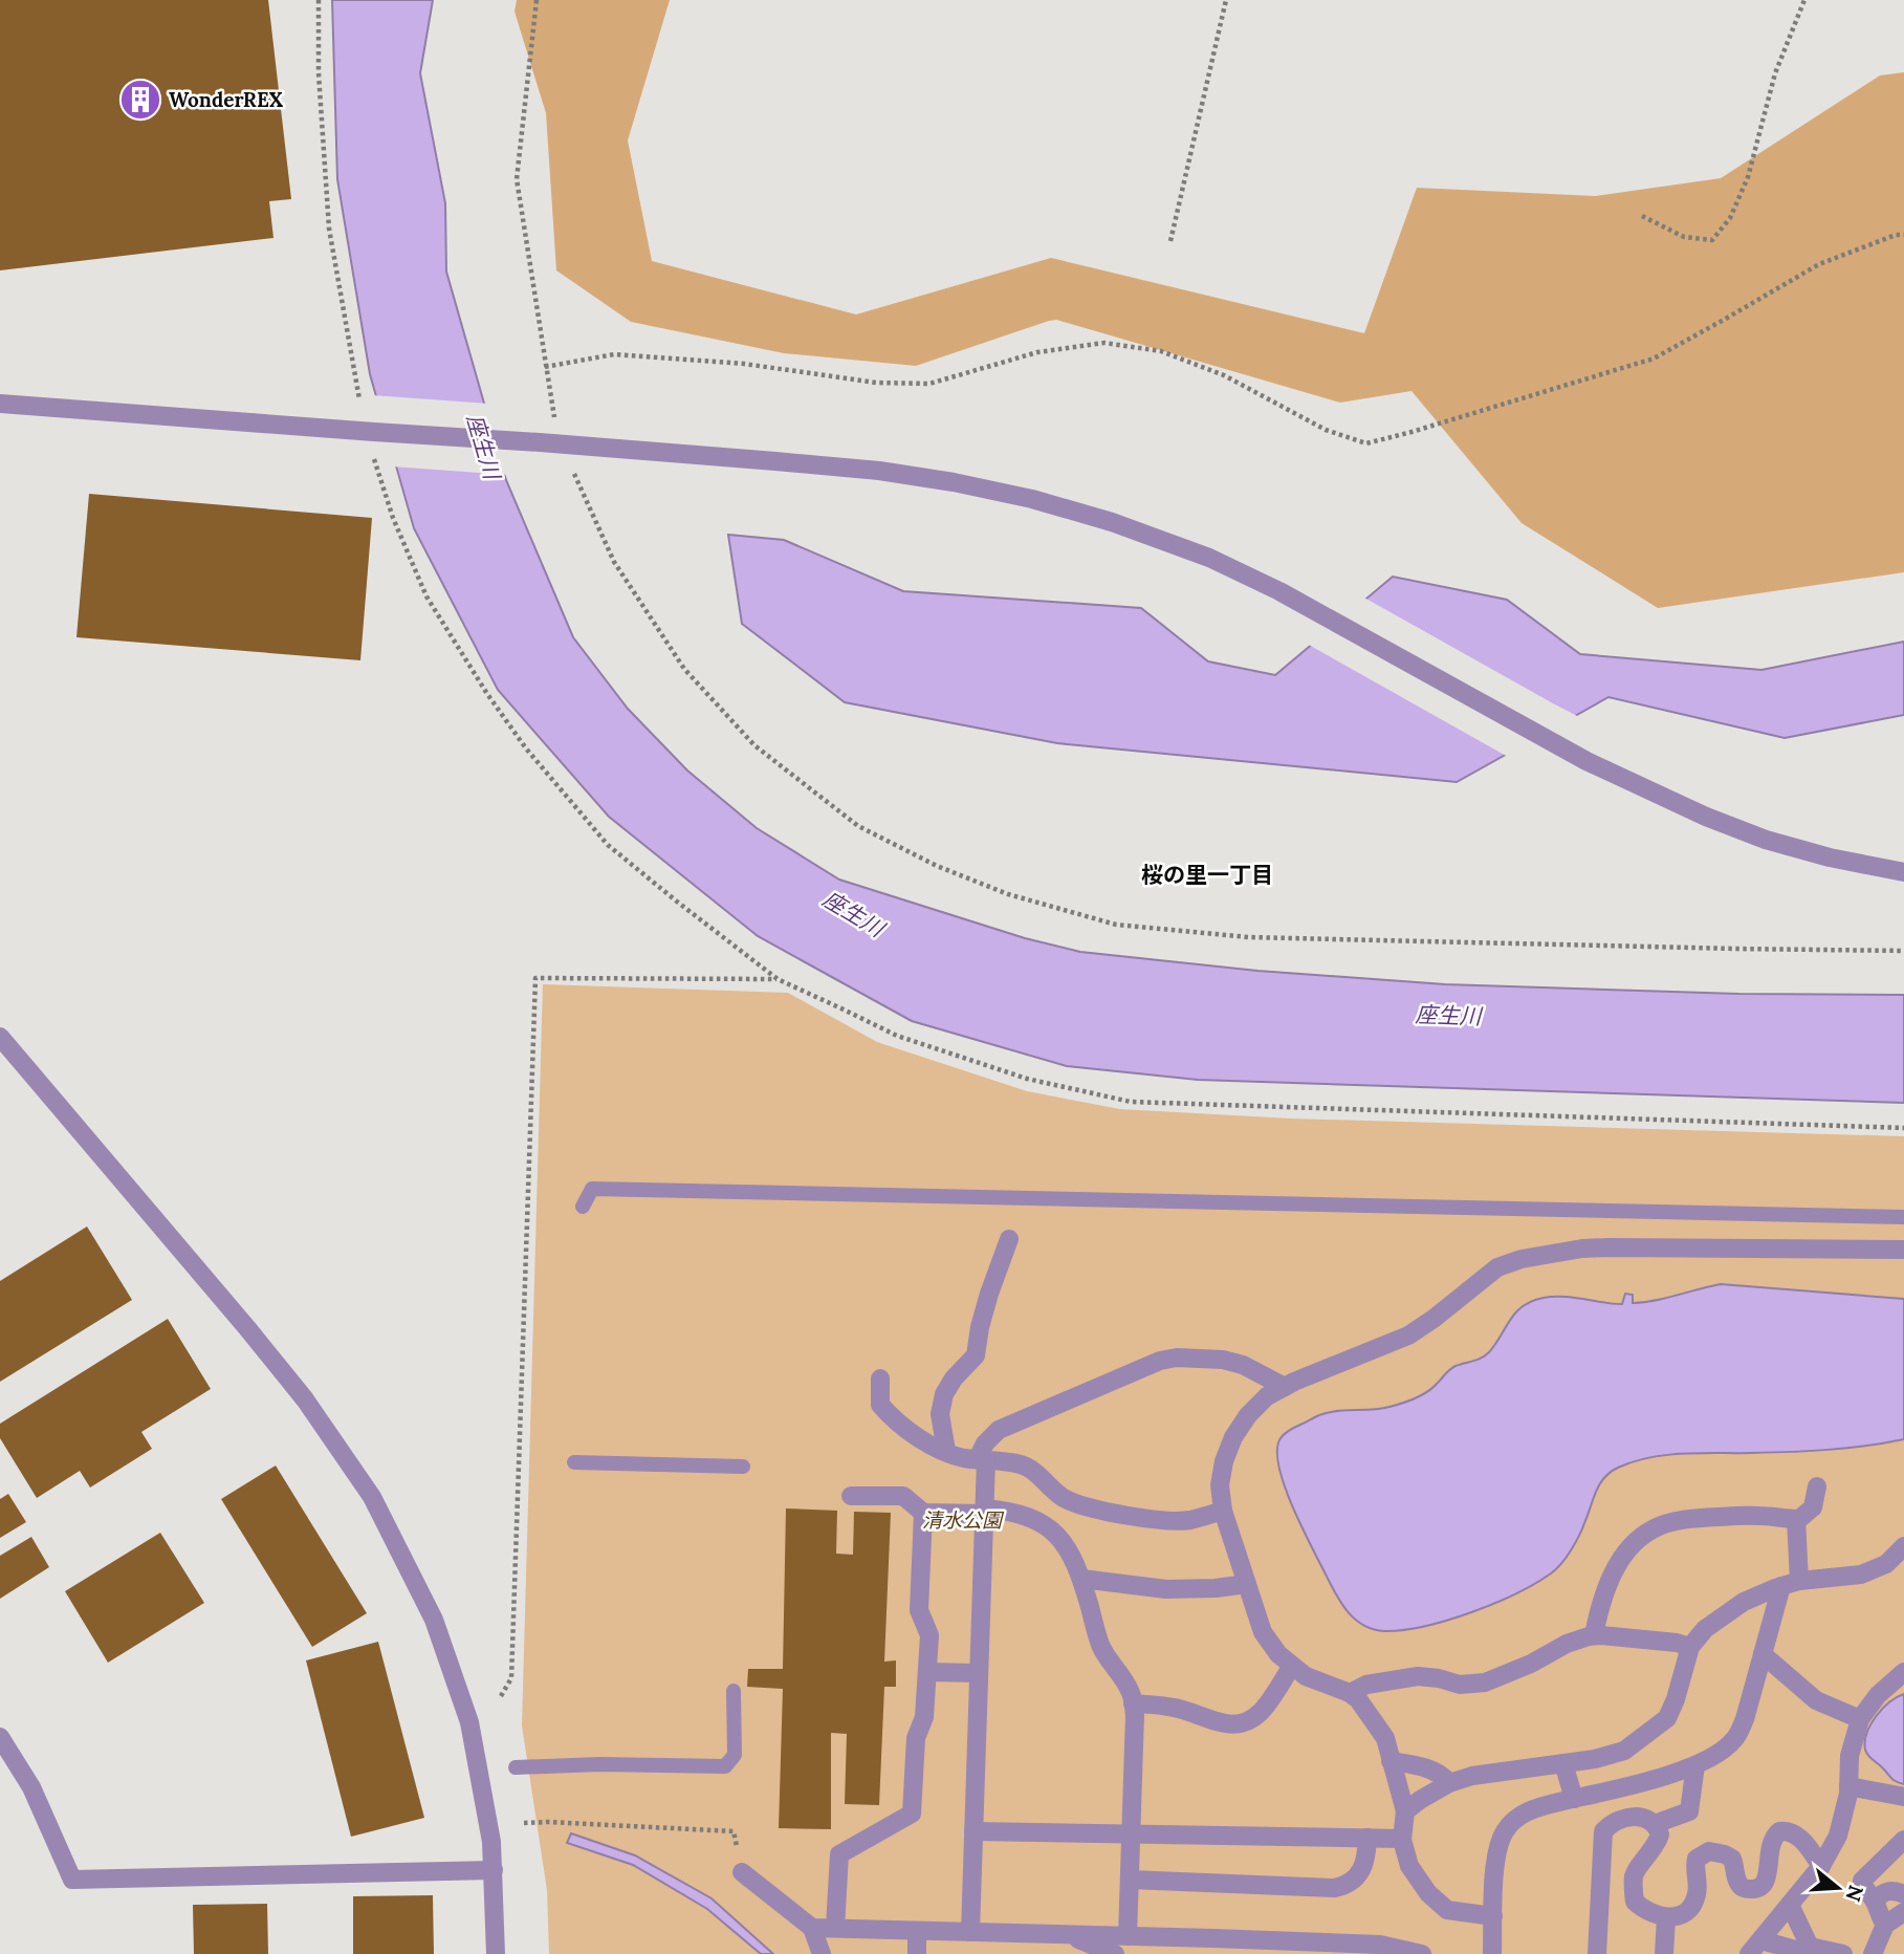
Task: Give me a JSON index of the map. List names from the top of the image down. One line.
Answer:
{"districts":["桜の里一丁目"],"water":["座生川"],"parks":["清水公園"],"places":{"building":["WonderREX"]},"north":"right"}
